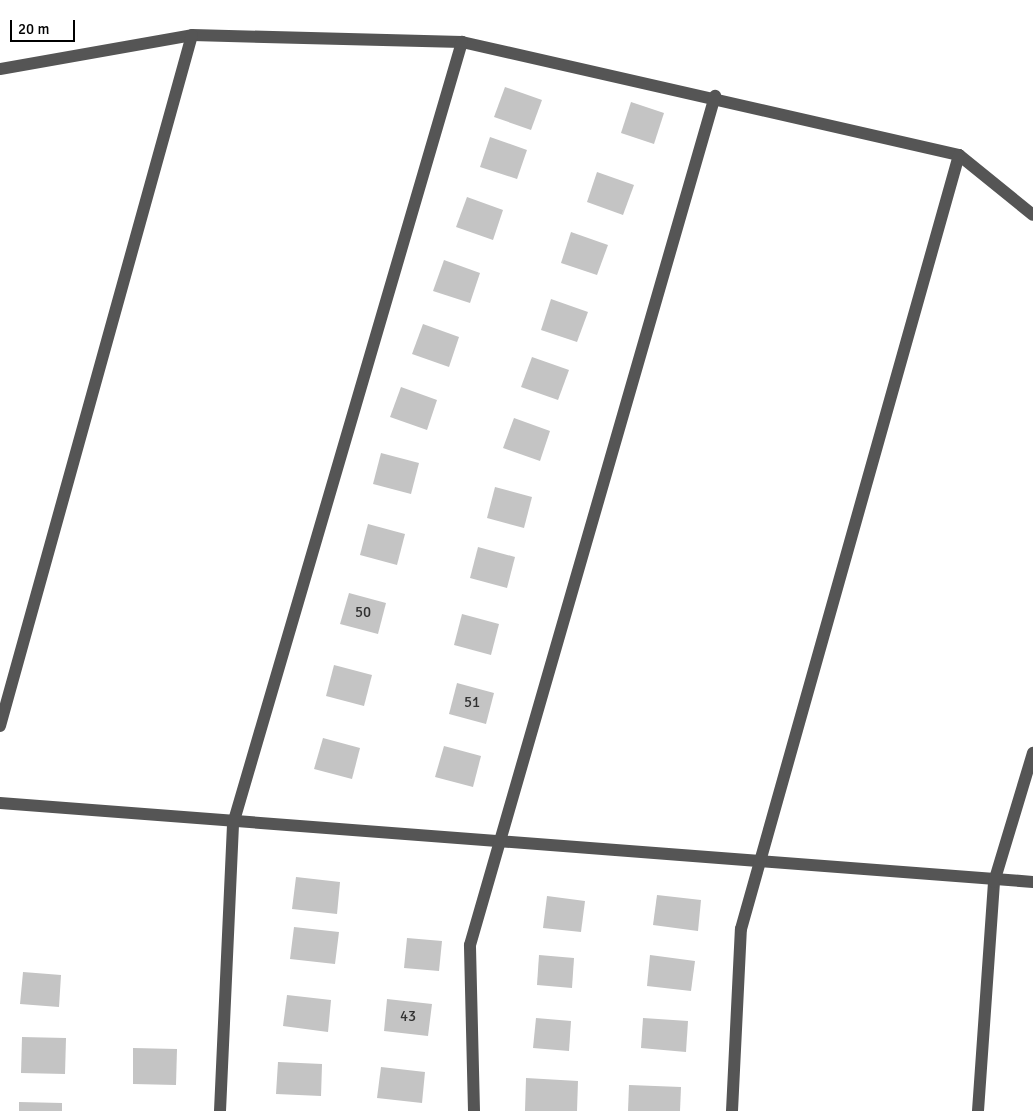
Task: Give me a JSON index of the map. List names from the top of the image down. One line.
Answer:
{"house_numbers":["50","51","43"],"scale_bar":"20 m"}
